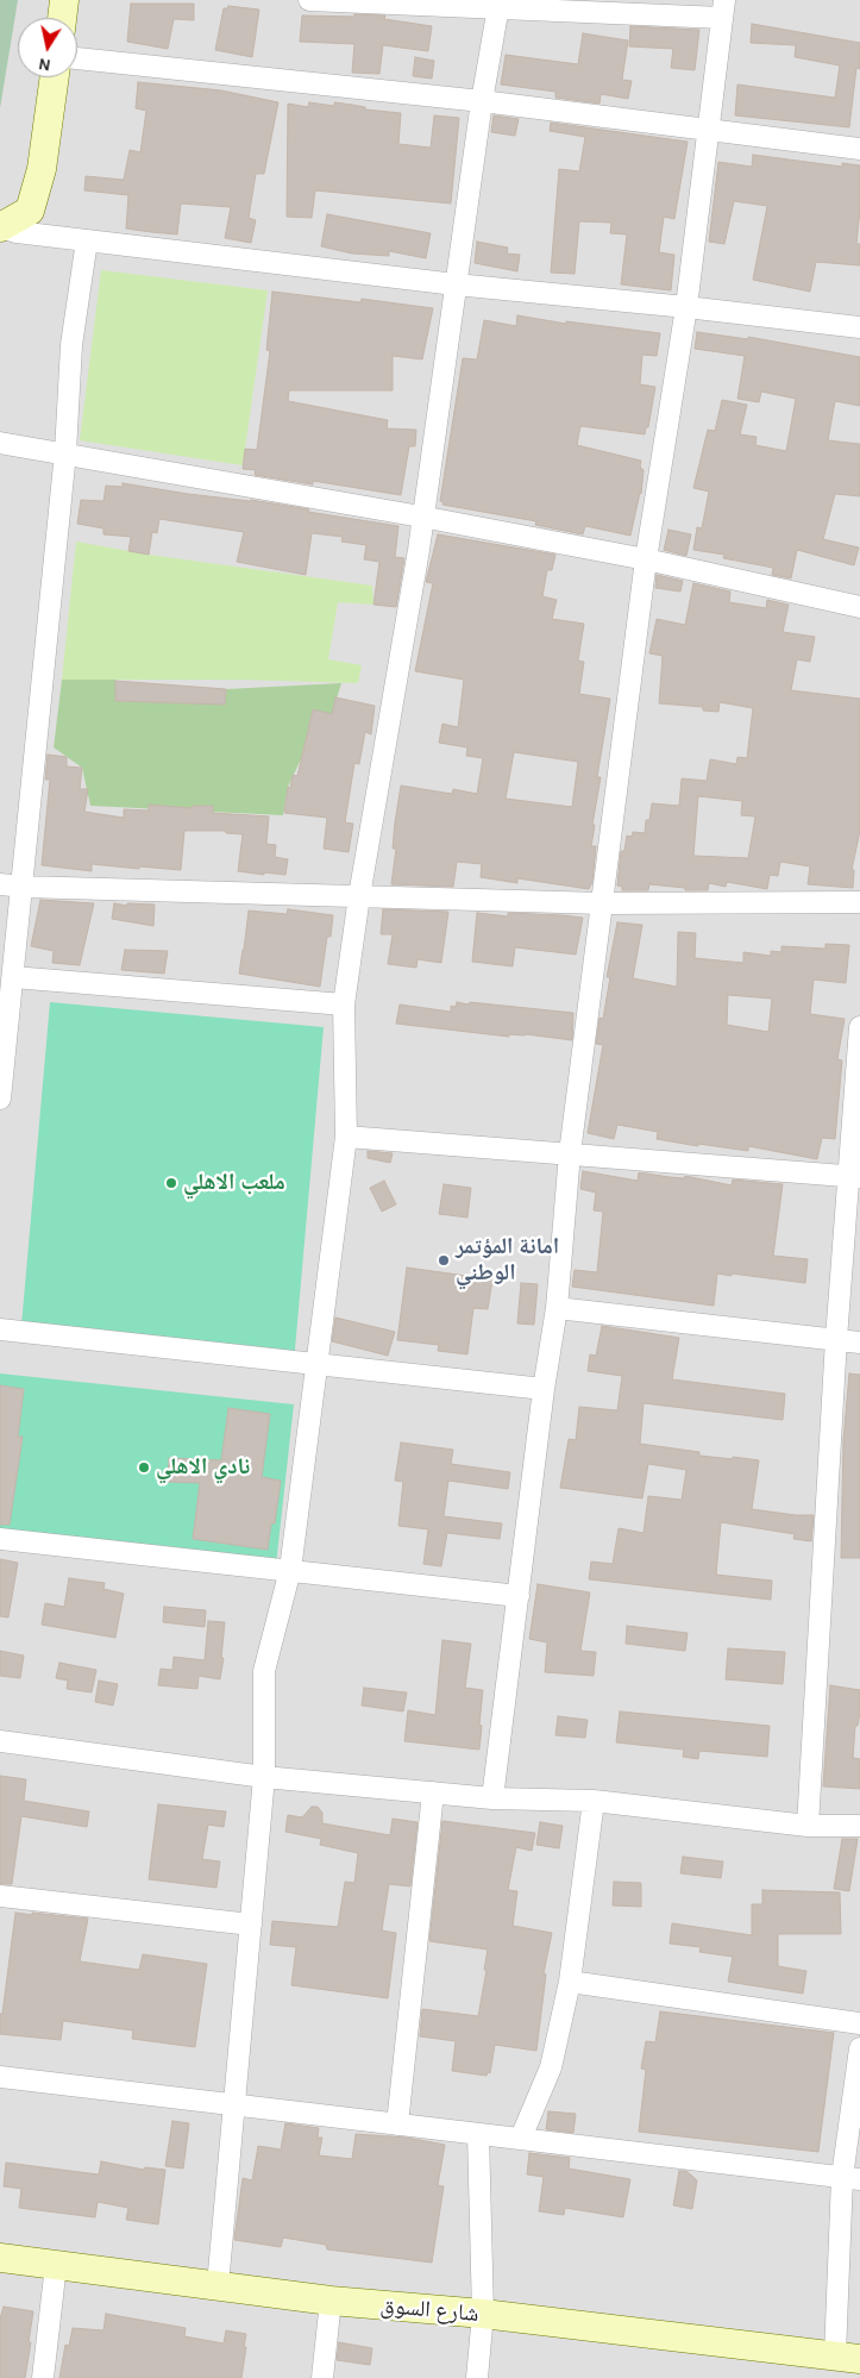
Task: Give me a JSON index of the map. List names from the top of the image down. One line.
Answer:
{"streets":{"street":["شارع السوق"]},"places":["ملعب الاهلي","امانة المؤتمر الوطني","نادي الاهلي"],"north":"bottom"}
